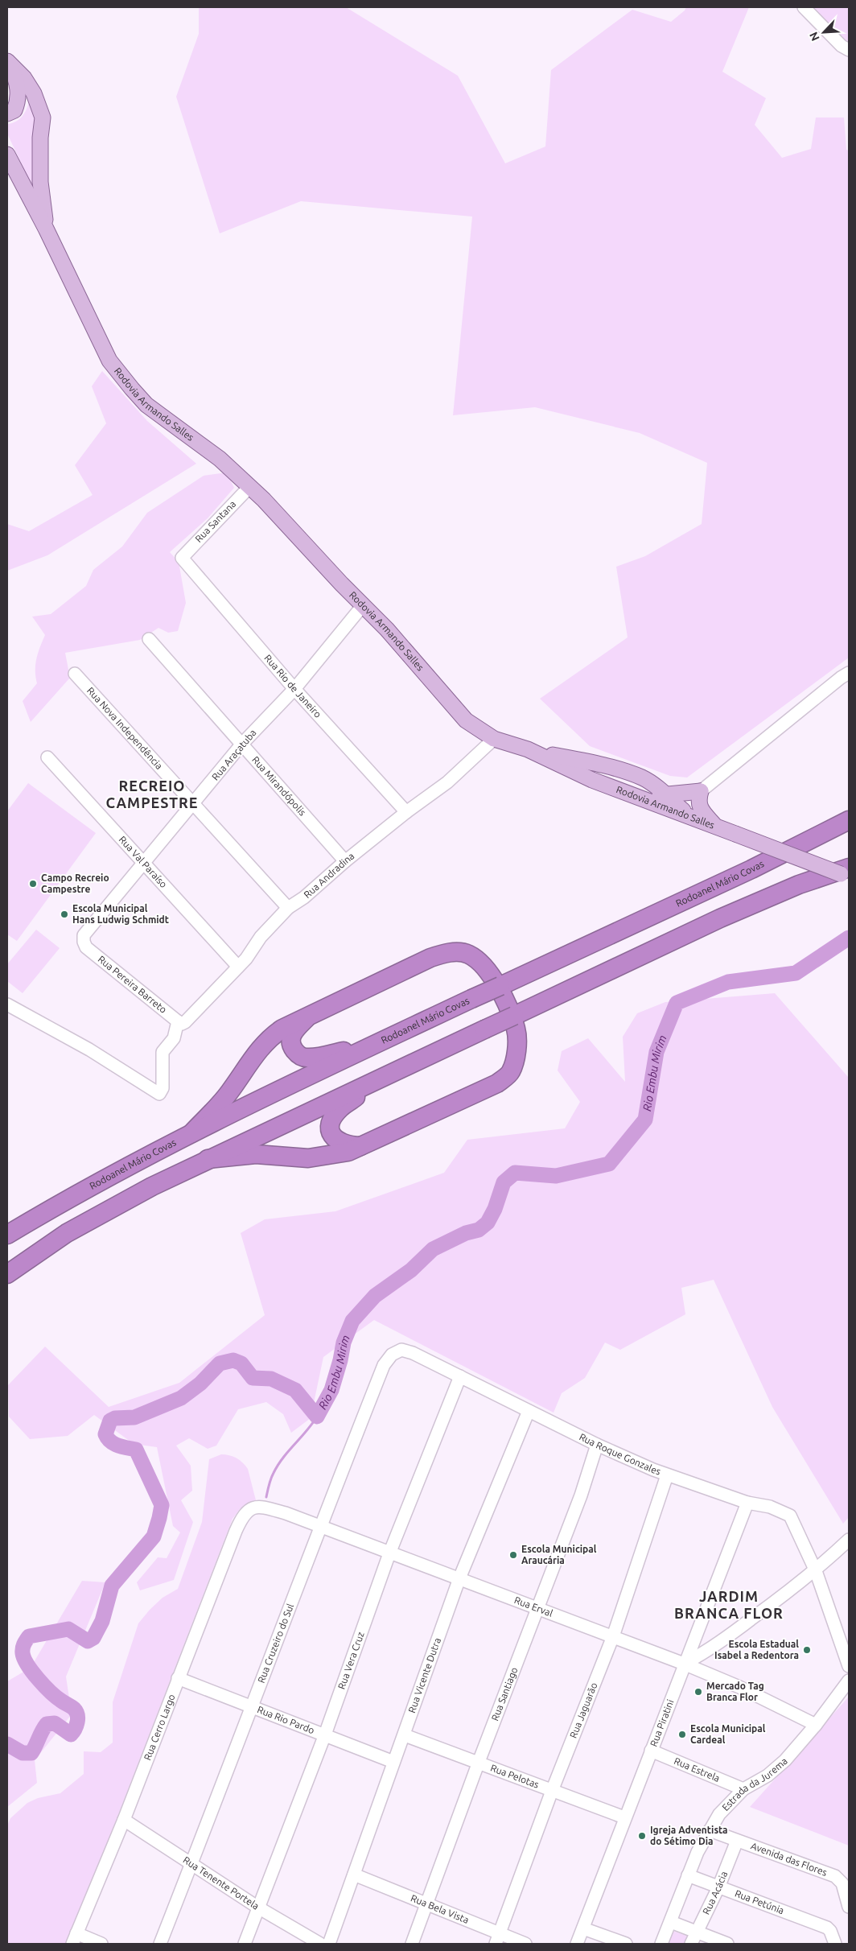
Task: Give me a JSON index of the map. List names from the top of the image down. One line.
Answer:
{"streets":{"highway":["Rodoanel Mário Covas"],"main road":["Rodovia Armando Salles"],"street":["Rua Santana","Rua Rio de Janeiro","Rua Nova Independência","Rua Araçatuba","Rua Mirandópolis","Rua Val Paraíso","Rua Andradina","Rua Pereira Barreto","Rua Roque Gonzales","Rua Erval","Rua Cruzeiro do Sul","Rua Vera Cruz","Rua Vicente Dutra","Rua Santiago","Rua Jaguarão","Rua Rio Pardo","Rua Piratini","Rua Cerro Largo","Rua Estrela","Rua Pelotas","Estrada da Jurema","Avenida das Flores","Rua Tenente Portela","Rua Acácia","Rua Petúnia","Rua Bela Vista"]},"crossings":[["Rodovia Armando Salles","Rua Santana"],["Rodovia Armando Salles","Rua Araçatuba"],["Rodovia Armando Salles","Rua Andradina"],["Rua Santana","Rua Rio de Janeiro"],["Rua Rio de Janeiro","Rua Araçatuba"],["Rua Rio de Janeiro","Rua Andradina"],["Rua Nova Independência","Rua Araçatuba"],["Rua Nova Independência","Rua Andradina"],["Rua Araçatuba","Rua Mirandópolis"],["Rua Araçatuba","Rua Val Paraíso"],["Rua Araçatuba","Rua Pereira Barreto"],["Rua Mirandópolis","Rua Andradina"],["Rua Val Paraíso","Rua Andradina"],["Rua Andradina","Rua Pereira Barreto"],["Rua Roque Gonzales","Rua Cruzeiro do Sul"],["Rua Roque Gonzales","Rua Vera Cruz"],["Rua Roque Gonzales","Rua Vicente Dutra"],["Rua Roque Gonzales","Rua Santiago"],["Rua Roque Gonzales","Rua Jaguarão"],["Rua Roque Gonzales","Rua Piratini"],["Rua Erval","Rua Cruzeiro do Sul"],["Rua Erval","Rua Vera Cruz"],["Rua Erval","Rua Vicente Dutra"],["Rua Erval","Rua Santiago"],["Rua Erval","Rua Jaguarão"],["Rua Erval","Rua Piratini"],["Rua Erval","Rua Cerro Largo"],["Rua Erval","Estrada da Jurema"],["Rua Cruzeiro do Sul","Rua Rio Pardo"],["Rua Cruzeiro do Sul","Rua Tenente Portela"],["Rua Vera Cruz","Rua Rio Pardo"],["Rua Vera Cruz","Rua Tenente Portela"],["Rua Vicente Dutra","Rua Rio Pardo"],["Rua Vicente Dutra","Rua Pelotas"],["Rua Vicente Dutra","Rua Bela Vista"],["Rua Santiago","Rua Pelotas"],["Rua Santiago","Rua Bela Vista"],["Rua Jaguarão","Rua Pelotas"],["Rua Jaguarão","Rua Bela Vista"],["Rua Rio Pardo","Rua Cerro Largo"],["Rua Piratini","Rua Estrela"],["Rua Piratini","Rua Pelotas"],["Rua Cerro Largo","Rua Tenente Portela"],["Rua Estrela","Estrada da Jurema"],["Estrada da Jurema","Avenida das Flores"],["Estrada da Jurema","Rua Petúnia"],["Avenida das Flores","Rua Acácia"],["Rua Acácia","Rua Petúnia"]],"districts":["RECREIO CAMPESTRE","JARDIM BRANCA FLOR"],"water":["Rio Embu Mirim"],"places":["Campo Recreio Campestre","Escola Municipal Hans Ludwig Schmidt","Escola Municipal Araucária","Escola Estadual Isabel a Redentora","Mercado Tag Branca Flor","Escola Municipal Cardeal","Igreja Adventista do Sétimo Dia"],"north":"bottom left"}
